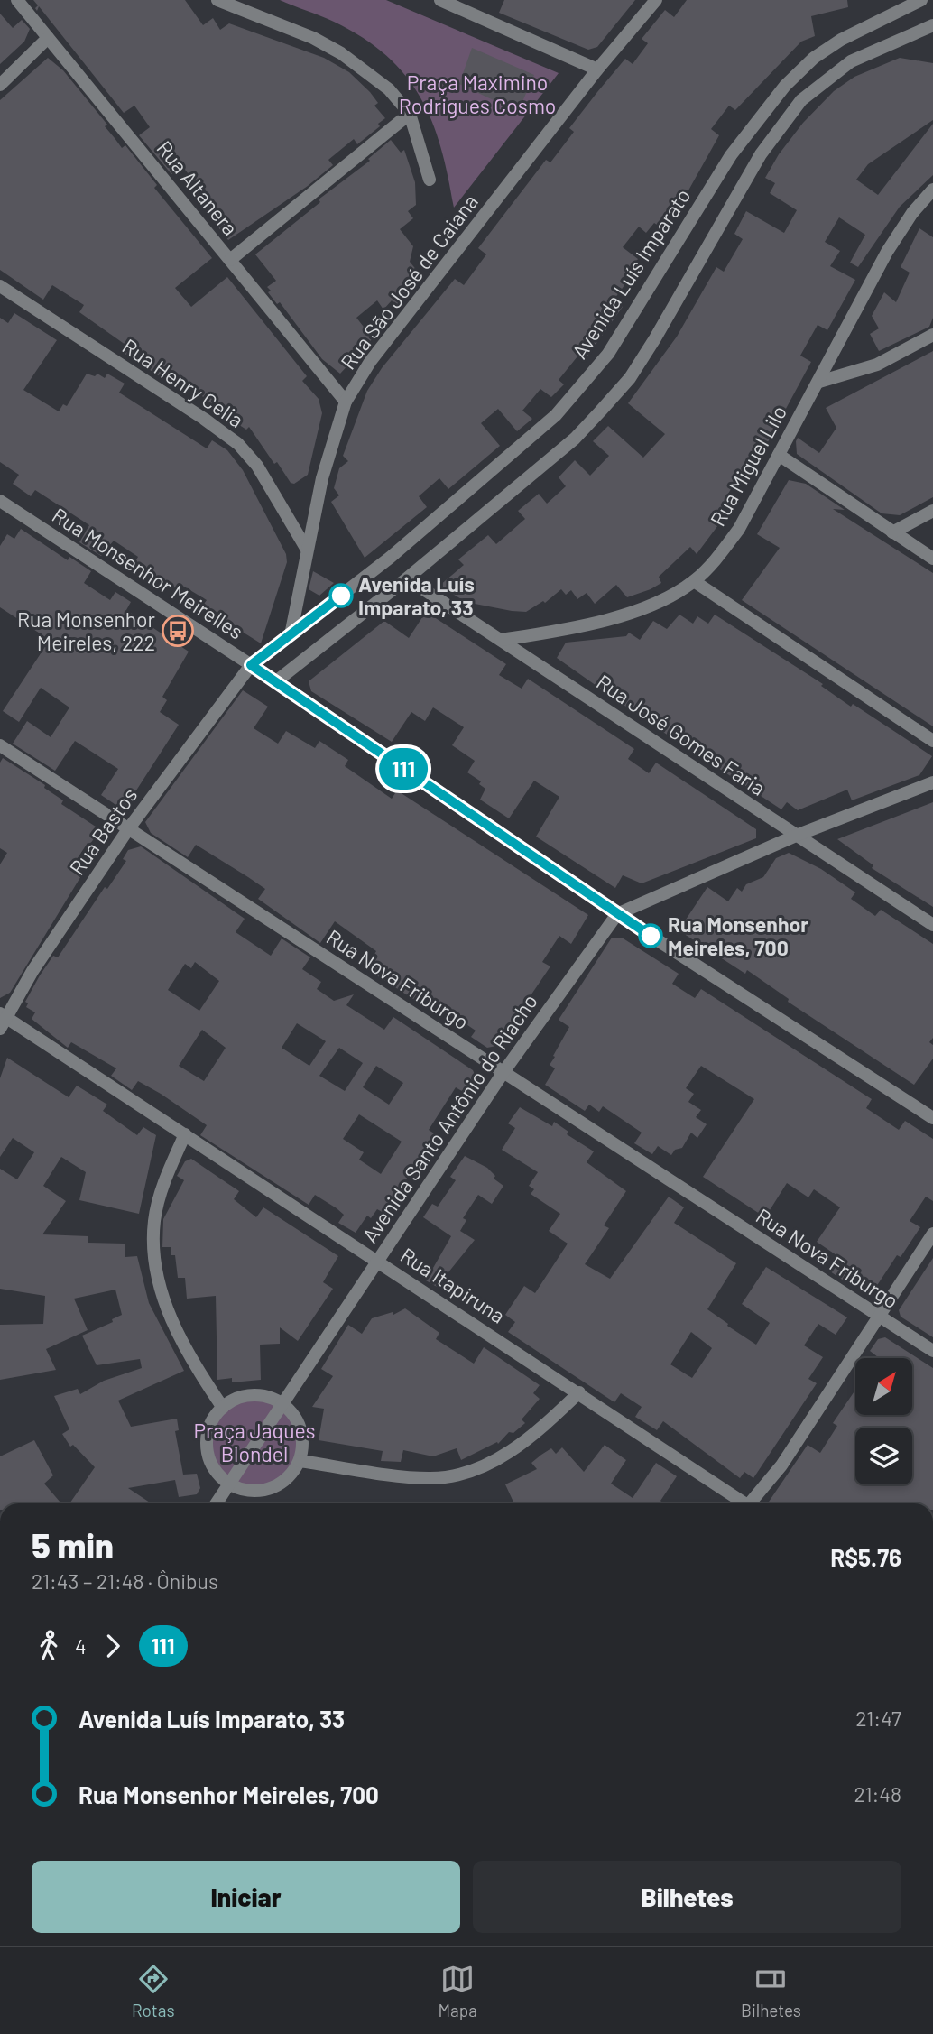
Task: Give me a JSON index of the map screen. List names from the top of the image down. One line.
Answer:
{"streets":{"street":["Rua Altanera","Avenida Luís Imparato","Rua São José de Caiana","Rua Henry Celia","Rua Miguel Lilo","Rua Monsenhor Meirelles","Rua José Gomes Faria","Rua Bastos","Rua Nova Friburgo","Avenida Santo Antônio do Riacho","Rua Itapiruna"]},"crossings":[["Rua Altanera","Rua São José de Caiana"],["Avenida Luís Imparato","Rua São José de Caiana"],["Avenida Luís Imparato","Rua Monsenhor Meirelles"],["Avenida Luís Imparato","Rua Bastos"],["Rua São José de Caiana","Rua Henry Celia"],["Rua Miguel Lilo","Rua José Gomes Faria"],["Rua Monsenhor Meirelles","Rua Bastos"],["Rua Monsenhor Meirelles","Avenida Santo Antônio do Riacho"],["Rua Bastos","Rua Nova Friburgo"],["Rua Bastos","Rua Itapiruna"],["Rua Nova Friburgo","Avenida Santo Antônio do Riacho"],["Avenida Santo Antônio do Riacho","Rua Itapiruna"]],"parks":["Praça Maximino Rodrigues Cosmo","Praça Jaques Blondel"],"places":{"other":["Avenida Luís Imparato, 33","Rua Monsenhor Meireles, 700"],"bus stop":["Rua Monsenhor Meireles, 222"]},"lines":["bus line 111"],"north":"top right","page":{"on_map":"111","heading":["5 min","21:43 – 21:48 · Ônibus","R$5.76"],"legs":["4","111"],"list":[{"name":"Avenida Luís Imparato, 33","value":"21:47"},{"name":"Rua Monsenhor Meireles, 700","value":"21:48"}],"buttons":["Iniciar","Bilhetes"],"tabs":["Rotas","Mapa","Bilhetes"]}}
